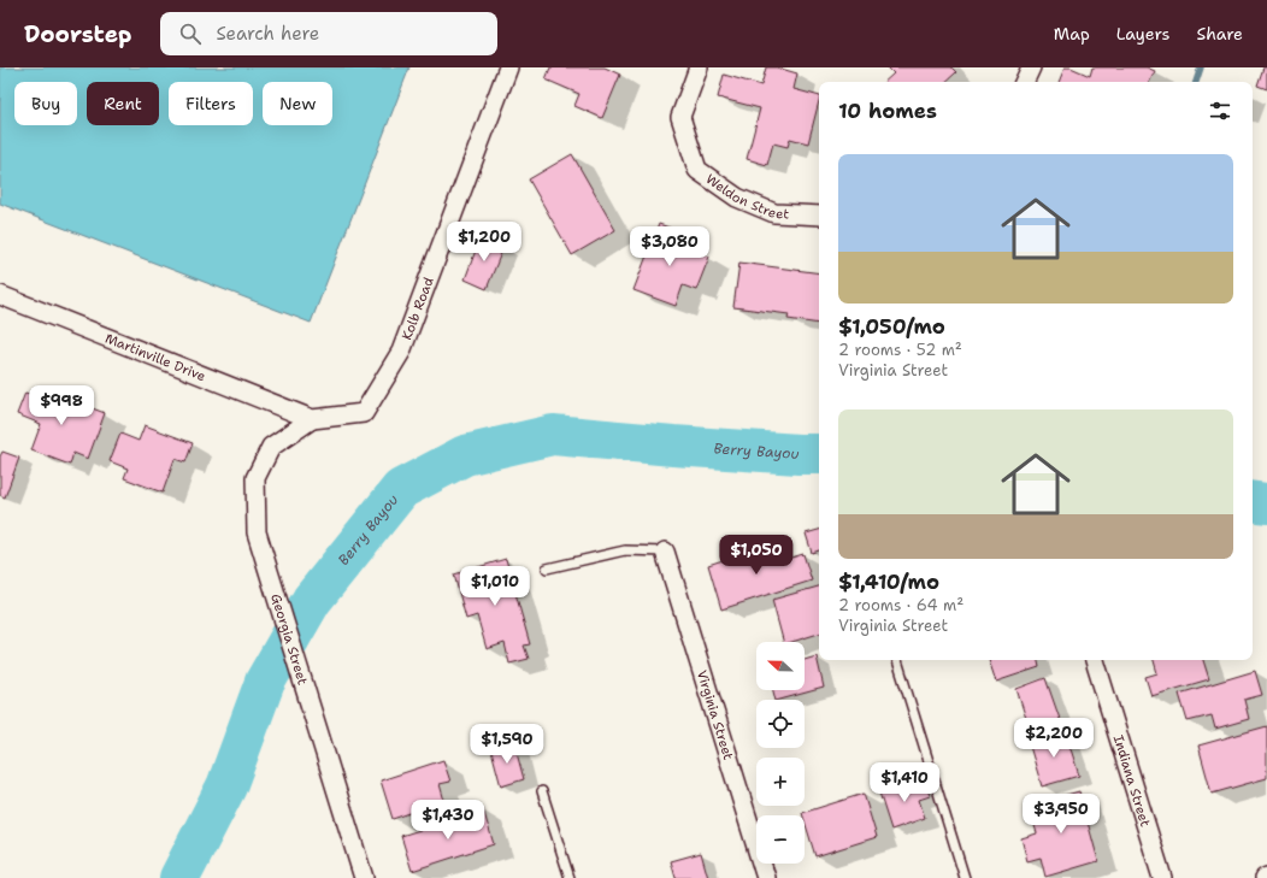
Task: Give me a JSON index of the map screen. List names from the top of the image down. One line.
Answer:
{"streets":{"street":["Weldon Street","Kolb Road","Martinville Drive","Georgia Street","Virginia Street","Indiana Street"]},"crossings":[["Kolb Road","Martinville Drive"],["Kolb Road","Georgia Street"],["Martinville Drive","Georgia Street"]],"water":["Berry Bayou"],"north":"left","page":{"header":"Doorstep","search":"Search here","nav":["Map","Layers","Share"],"chip":["Buy","Rent","Filters","New"],"heading":"10 homes","list":[{"name":"$1,050/mo","note":"2 rooms · 52 m² · Virginia Street"},{"name":"$1,410/mo","note":"2 rooms · 64 m² · Virginia Street"}],"price":["$1,200","$3,080","$998","$1,050","$1,010","$2,200","$1,590","$1,410","$3,950","$1,430"],"map_buttons":["+","−"]}}
